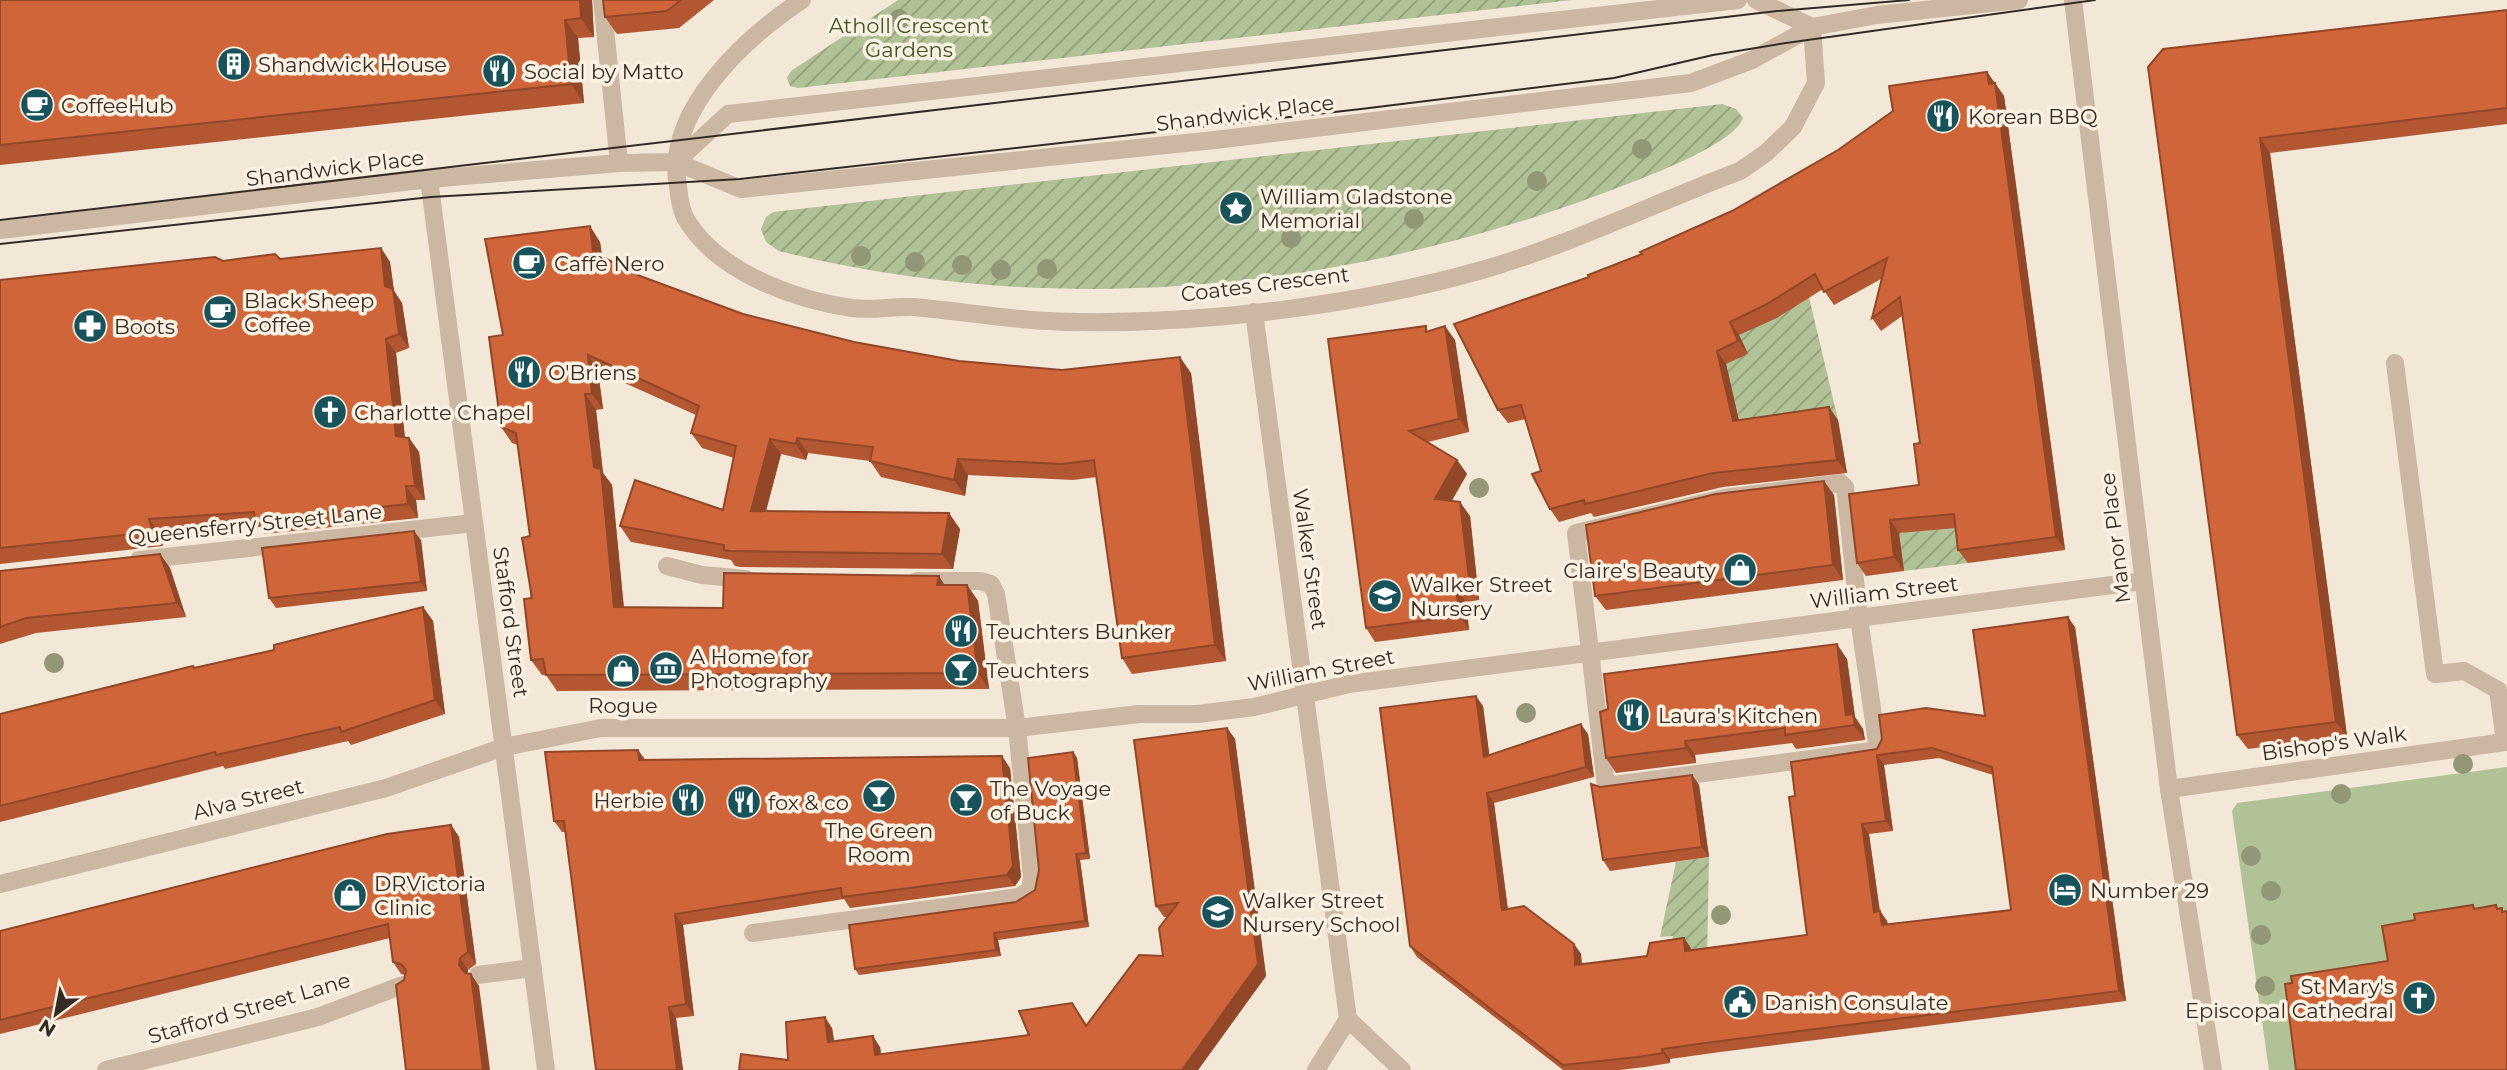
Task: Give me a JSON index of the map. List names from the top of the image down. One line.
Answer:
{"streets":{"street":["Shandwick Place","Coates Crescent","Queensferry Street Lane","Manor Place","Walker Street","William Street","Stafford Street","Bishop's Walk","Alva Street","Stafford Street Lane"]},"crossings":[["Shandwick Place","Coates Crescent"],["Shandwick Place","Stafford Street"],["Coates Crescent","Walker Street"],["Queensferry Street Lane","Stafford Street"],["Manor Place","William Street"],["Manor Place","Bishop's Walk"],["Walker Street","William Street"],["William Street","Stafford Street"],["William Street","Alva Street"],["Stafford Street","Alva Street"]],"parks":["Atholl Crescent Gardens"],"places":{"building":["Shandwick House"],"restaurant":["Social by Matto","Korean BBQ","O'Briens","Teuchters Bunker","Laura's Kitchen","Herbie","fox & co"],"cafe":["CoffeeHub","Caffè Nero","Black Sheep Coffee"],"place":["William Gladstone Memorial"],"pharmacy":["Boots"],"church":["Charlotte Chapel","St Mary's Episcopal Cathedral"],"shop":["Claire's Beauty","Rogue","DRVictoria Clinic"],"school or university":["Walker Street Nursery","Walker Street Nursery School"],"museum":["A Home for Photography"],"bar":["Teuchters","The Green Room","The Voyage of Buck"],"hotel":["Number 29"],"public building":["Danish Consulate"]},"north":"bottom left"}
